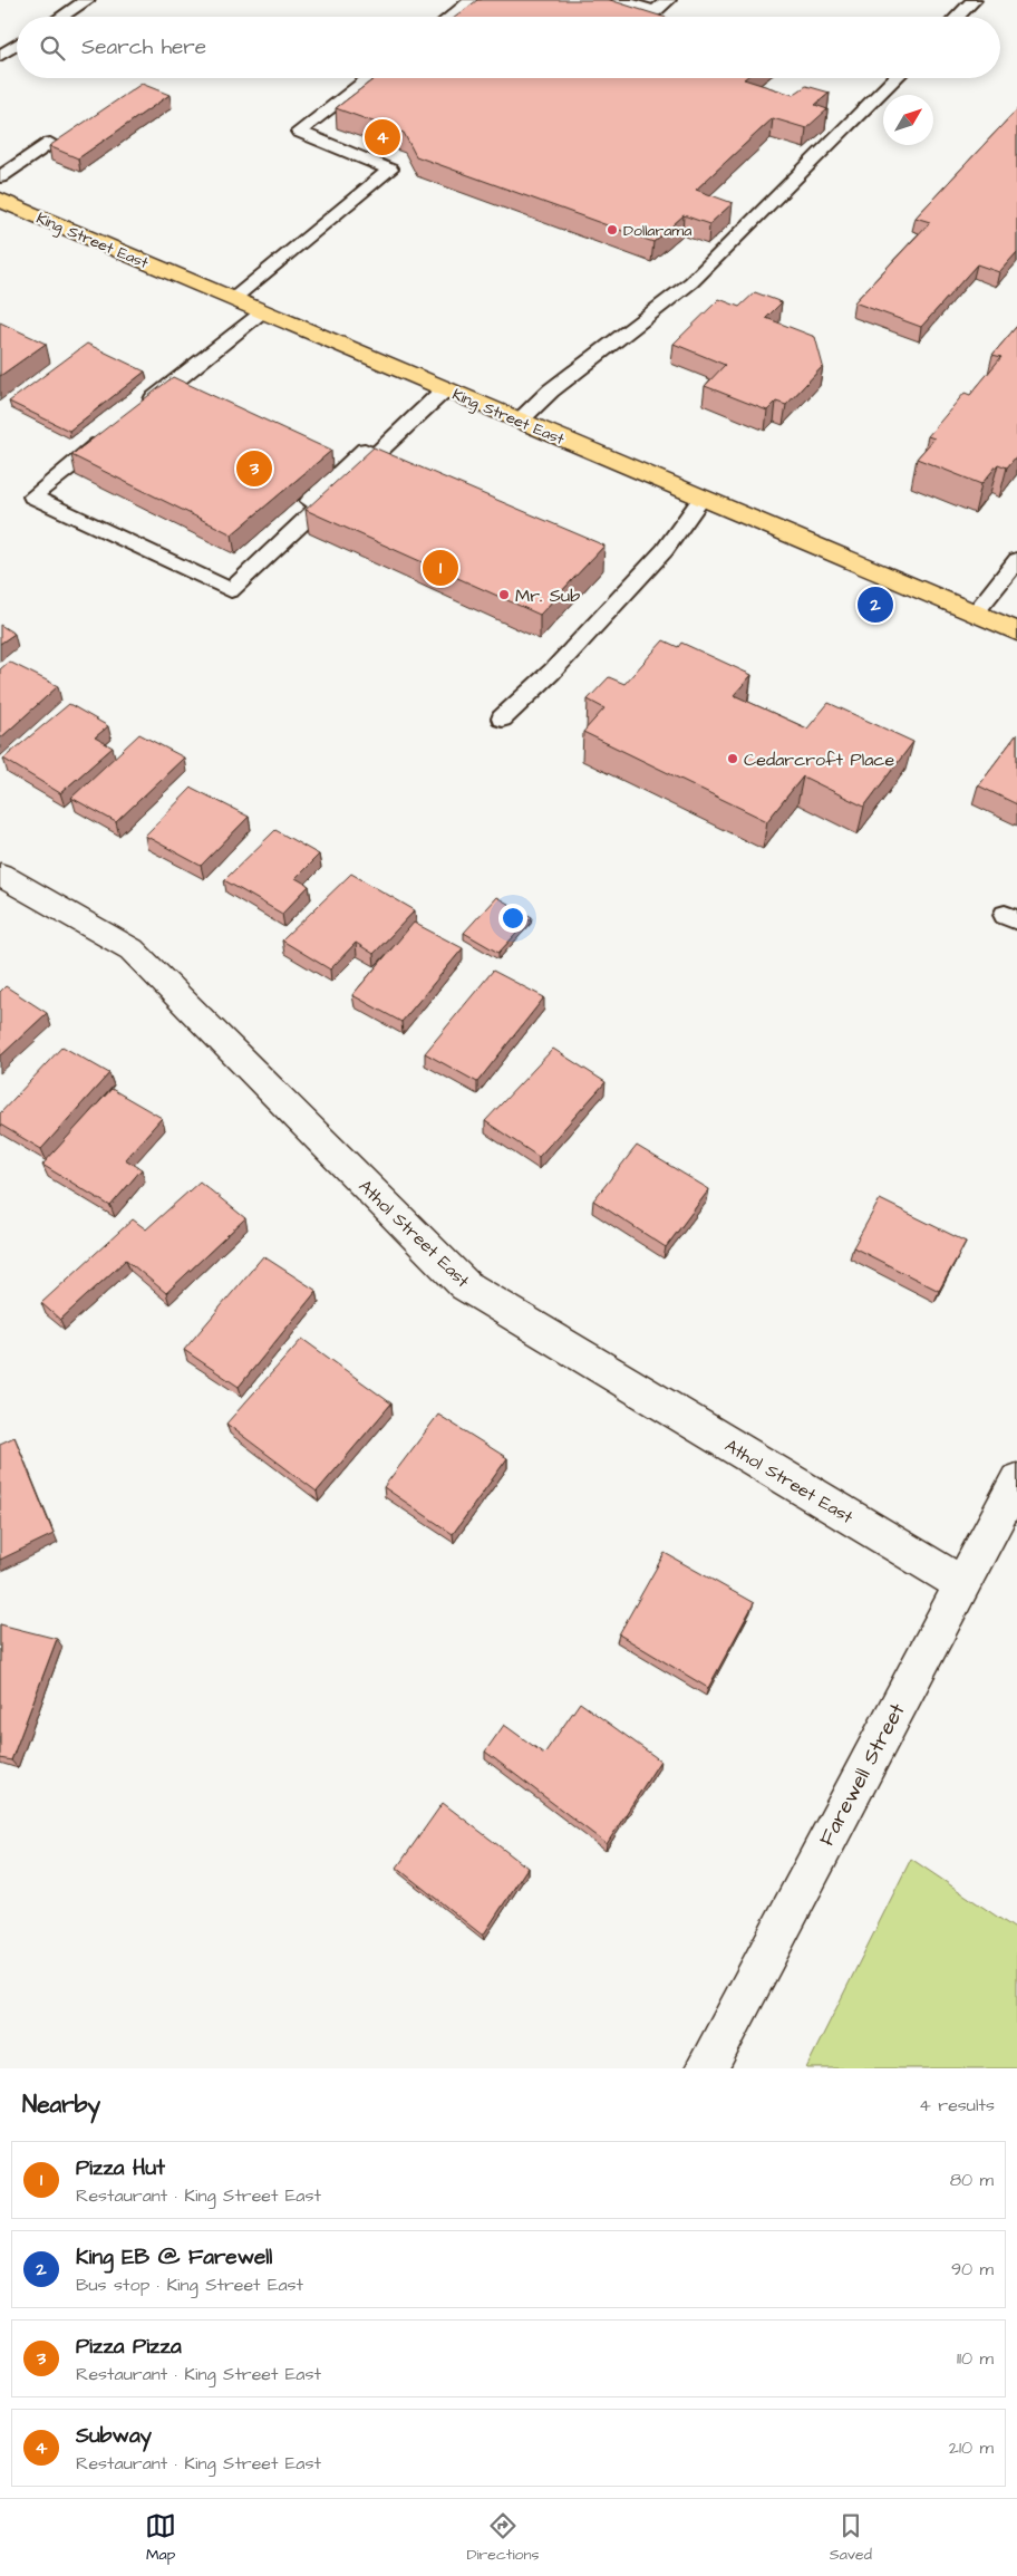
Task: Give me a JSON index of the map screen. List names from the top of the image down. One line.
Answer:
{"streets":{"main road":["King Street East"],"street":["Athol Street East","Farewell Street"]},"crossings":[["Athol Street East","Farewell Street"]],"places":["Dollarama","Mr. Sub","Cedarcroft Place"],"north":"top right","page":{"search":"Search here","pins":["4","3","1","2"],"heading":["Nearby","4 results"],"list":[{"mark":"1","name":"Pizza Hut","note":"Restaurant · King Street East","value":"80 m"},{"mark":"2","name":"King EB @ Farewell","note":"Bus stop · King Street East","value":"90 m"},{"mark":"3","name":"Pizza Pizza","note":"Restaurant · King Street East","value":"110 m"},{"mark":"4","name":"Subway","note":"Restaurant · King Street East","value":"210 m"}],"nav":["Map","Directions","Saved"]}}
